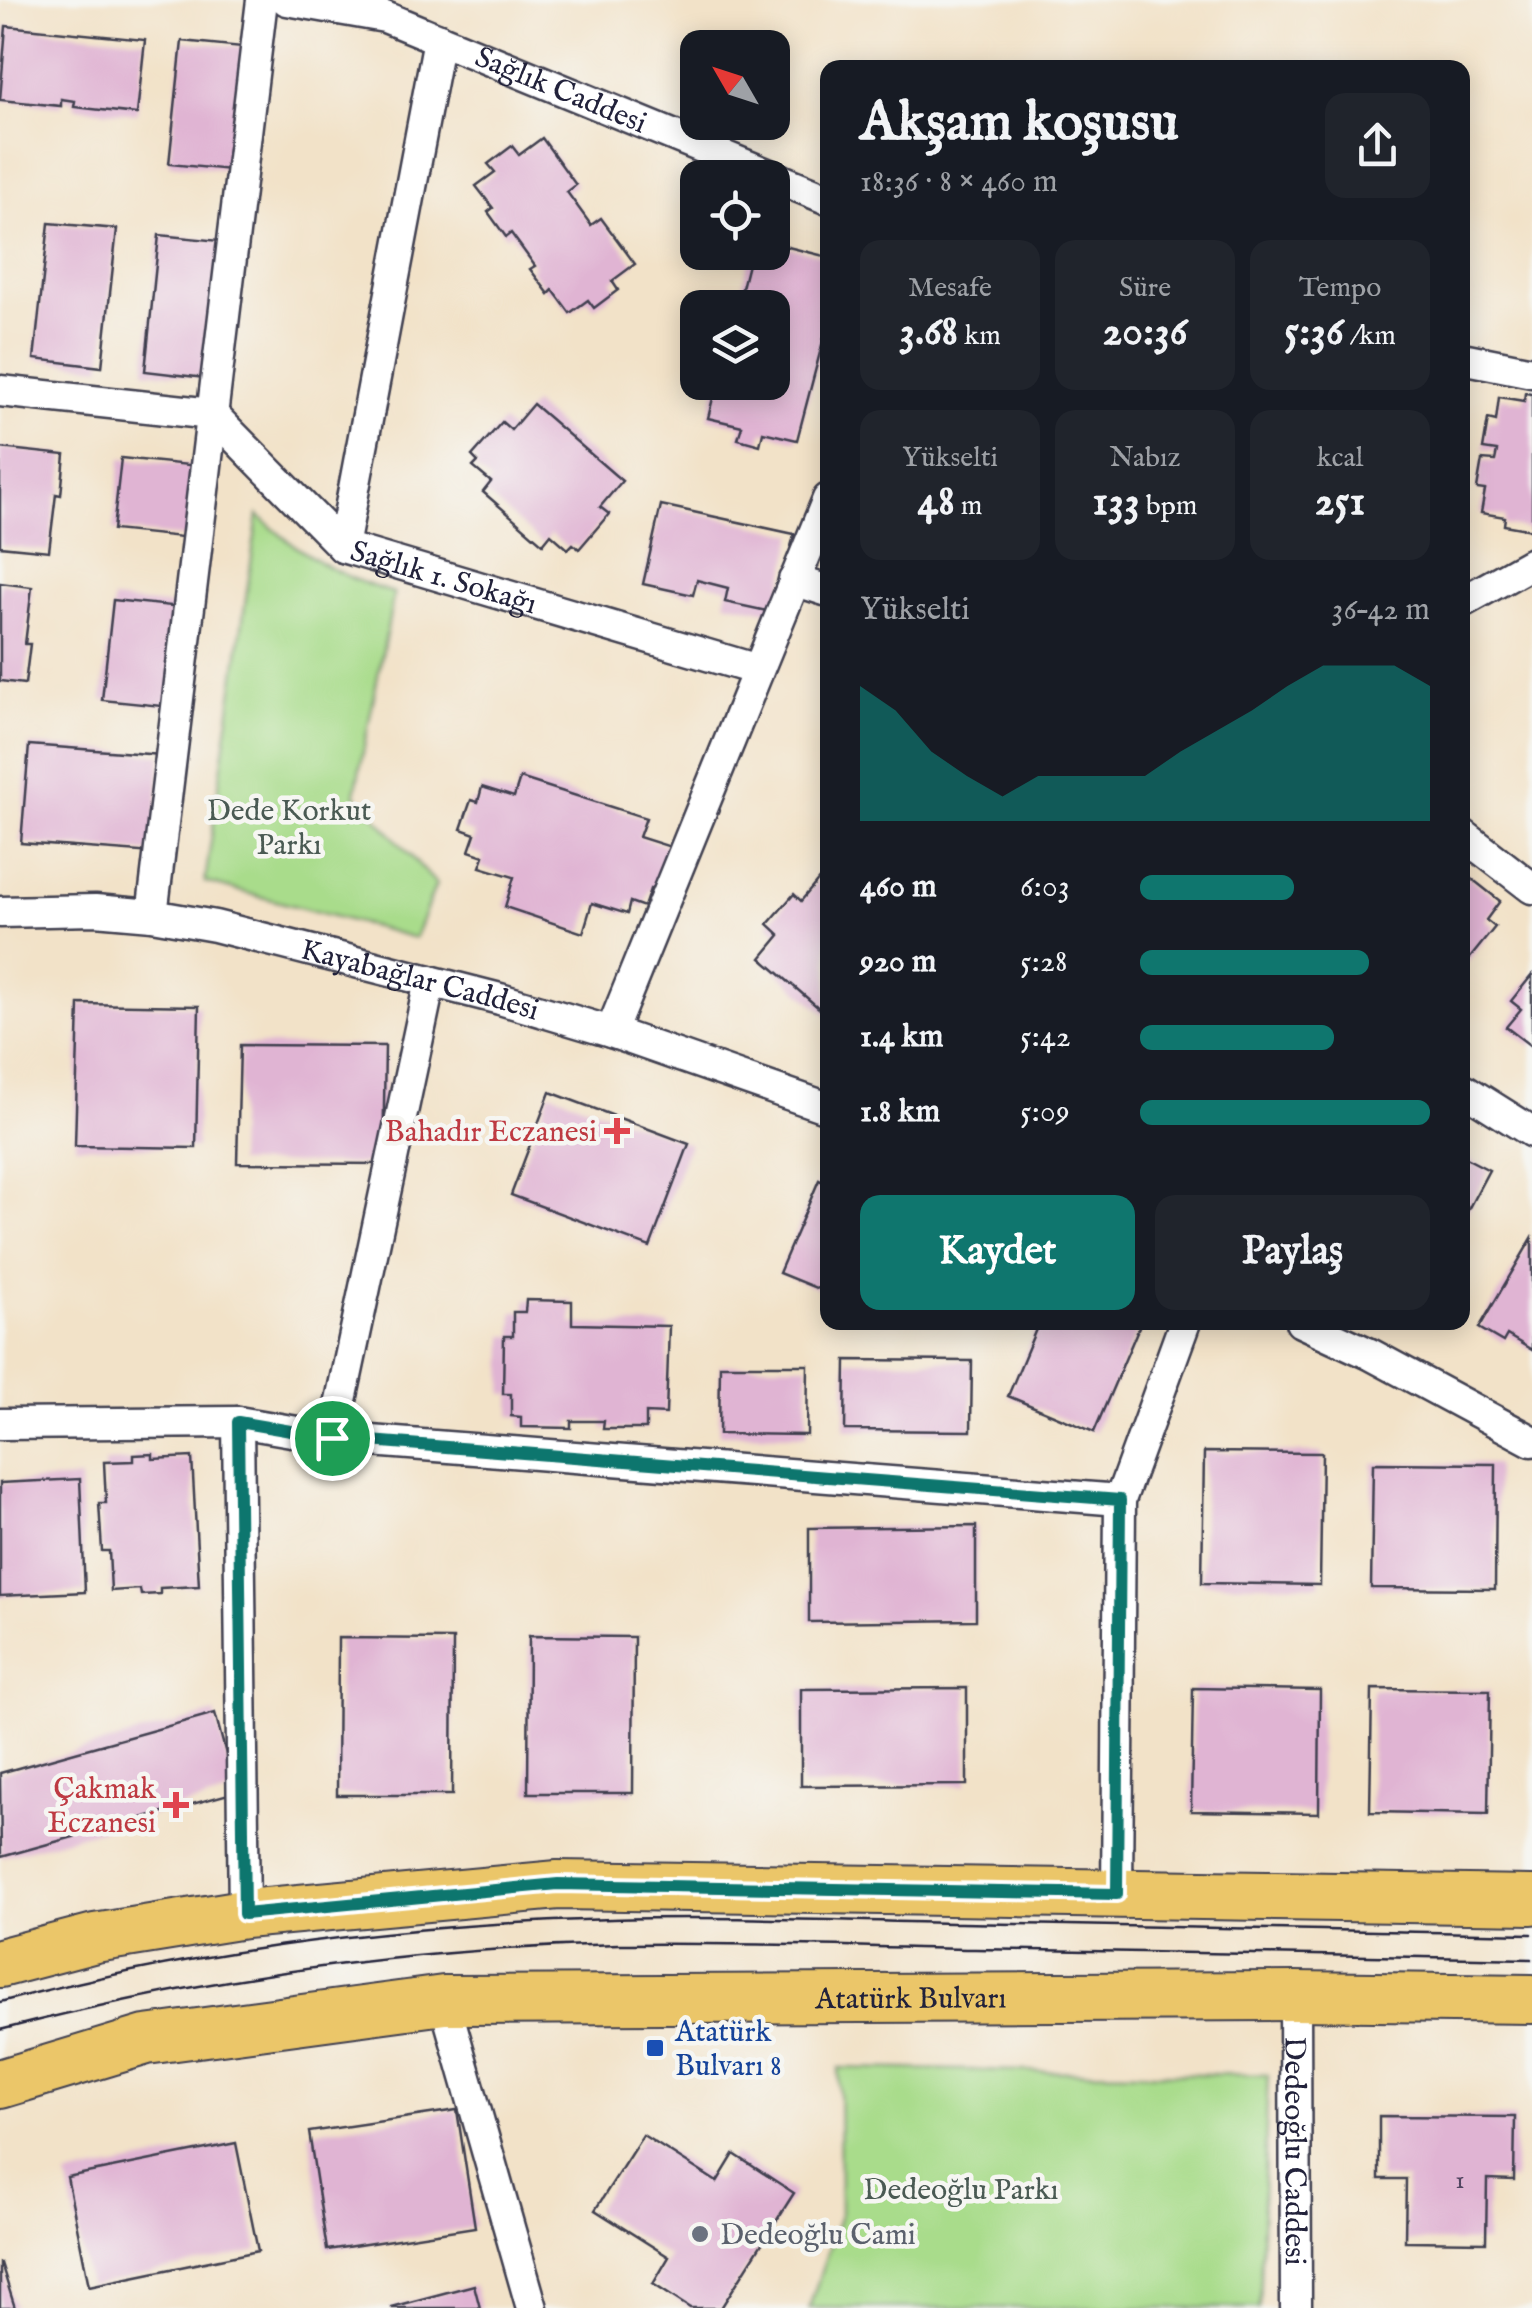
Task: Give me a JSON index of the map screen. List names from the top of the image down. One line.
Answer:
{"streets":{"main road":["Atatürk Bulvarı"],"street":["Sağlık Caddesi","Sağlık 1. Sokağı","Kayabağlar Caddesi","Dedeoğlu Caddesi"]},"crossings":[["Atatürk Bulvarı","Dedeoğlu Caddesi"]],"parks":["Dede Korkut Parkı","Dedeoğlu Parkı"],"places":{"health":["Bahadır Eczanesi","Çakmak Eczanesi"],"transit":["Atatürk Bulvarı 8"],"other":["Dedeoğlu Cami"]},"house_numbers":["1"],"north":"top left","page":{"heading":["Akşam koşusu","18:36 · 8 × 460 m"],"stats":[["Mesafe","3.68 km"],["Süre","20:36"],["Tempo","5:36 /km"],["Yükselti","48 m"],["Nabız","133 bpm"],["kcal","251"]],"chart":["Yükselti","36–42 m"],"list":[{"name":"460 m","note":"6:03"},{"name":"920 m","note":"5:28"},{"name":"1.4 km","note":"5:42"},{"name":"1.8 km","note":"5:09"}],"buttons":["Kaydet","Paylaş"]}}
